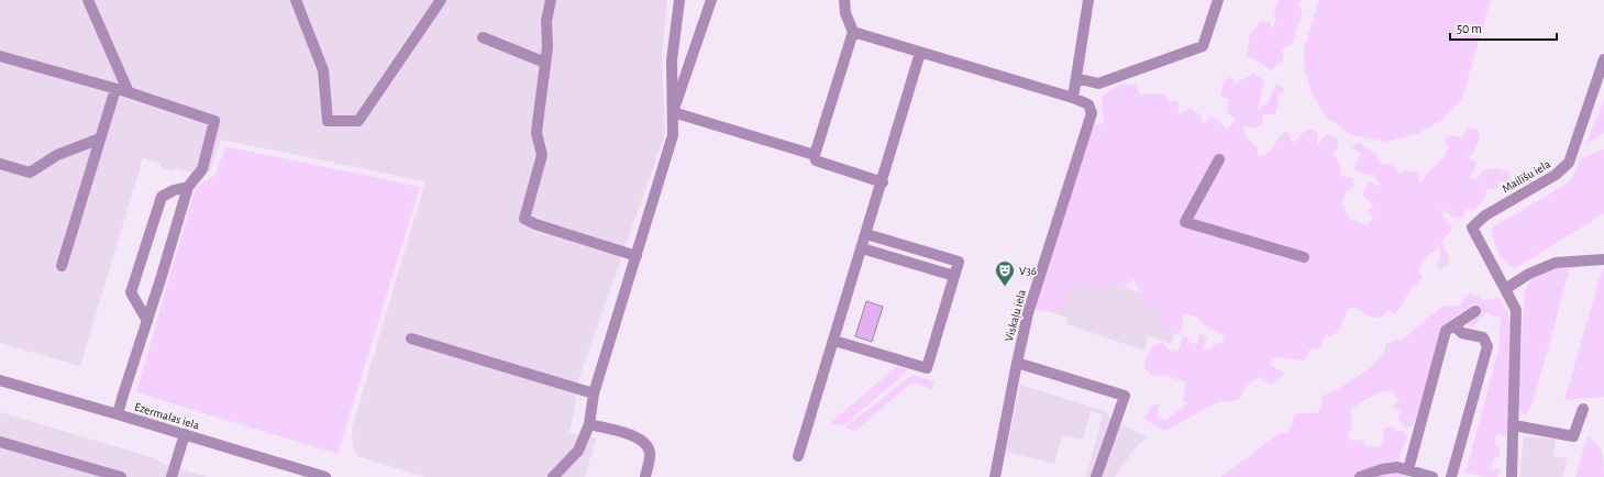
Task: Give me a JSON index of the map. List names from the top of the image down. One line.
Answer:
{"streets":{"street":["Mailīšu iela","Viskaļu iela","Ezermalas iela"]},"places":{"theatre":["V36"]},"scale_bar":"50 m"}
